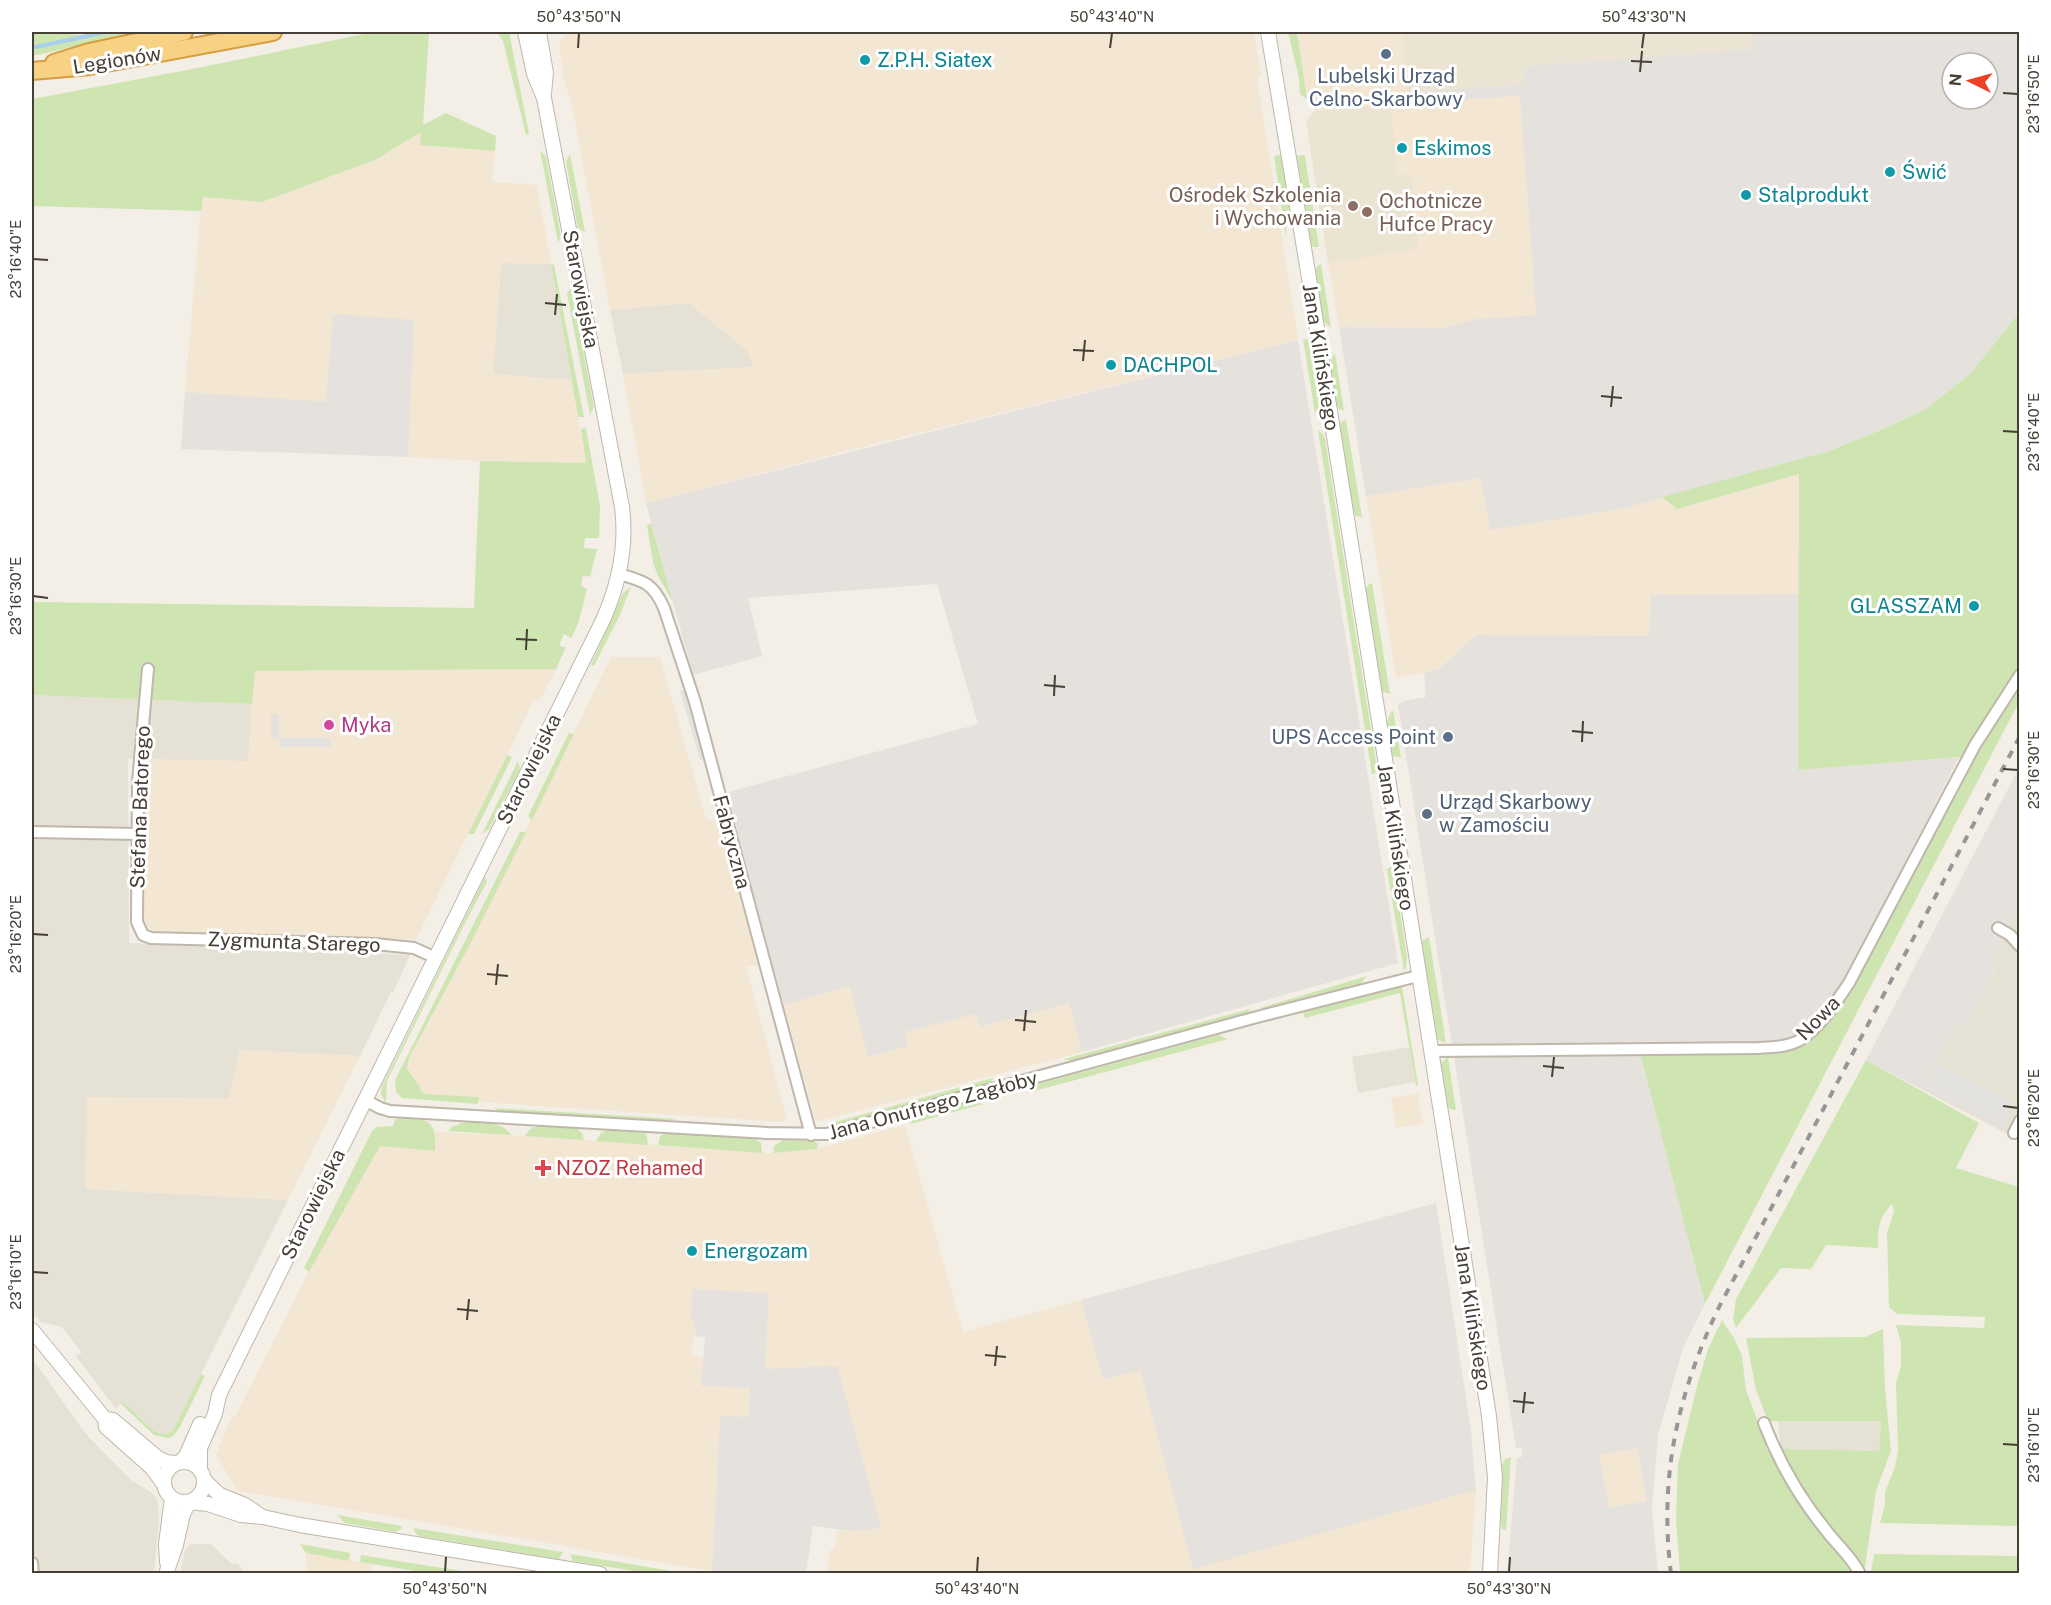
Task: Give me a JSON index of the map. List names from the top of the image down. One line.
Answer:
{"streets":{"highway":["Legionów"],"street":["Starowiejska","Jana Kilińskiego","Stefana Batorego","Fabryczna","Zygmunta Starego","Nowa","Jana Onufrego Zagłoby"]},"crossings":[["Starowiejska","Fabryczna"],["Starowiejska","Zygmunta Starego"],["Starowiejska","Jana Onufrego Zagłoby"],["Jana Kilińskiego","Nowa"],["Jana Kilińskiego","Jana Onufrego Zagłoby"],["Stefana Batorego","Zygmunta Starego"],["Fabryczna","Jana Onufrego Zagłoby"]],"places":{"other":["Lubelski Urząd Celno-Skarbowy","Z.P.H. Siatex","Eskimos","Świć","Stalprodukt","Ośrodek Szkolenia i Wychowania","Ochotnicze Hufce Pracy","DACHPOL","GLASSZAM","Myka","UPS Access Point","Urząd Skarbowy w Zamościu","Energozam"],"health":["NZOZ Rehamed"]},"north":"left","coordinates":["50°43'50\"N","50°43'40\"N","50°43'30\"N","23°16'50\"E","23°16'40\"E","23°16'30\"E","23°16'20\"E","23°16'10\"E"]}
